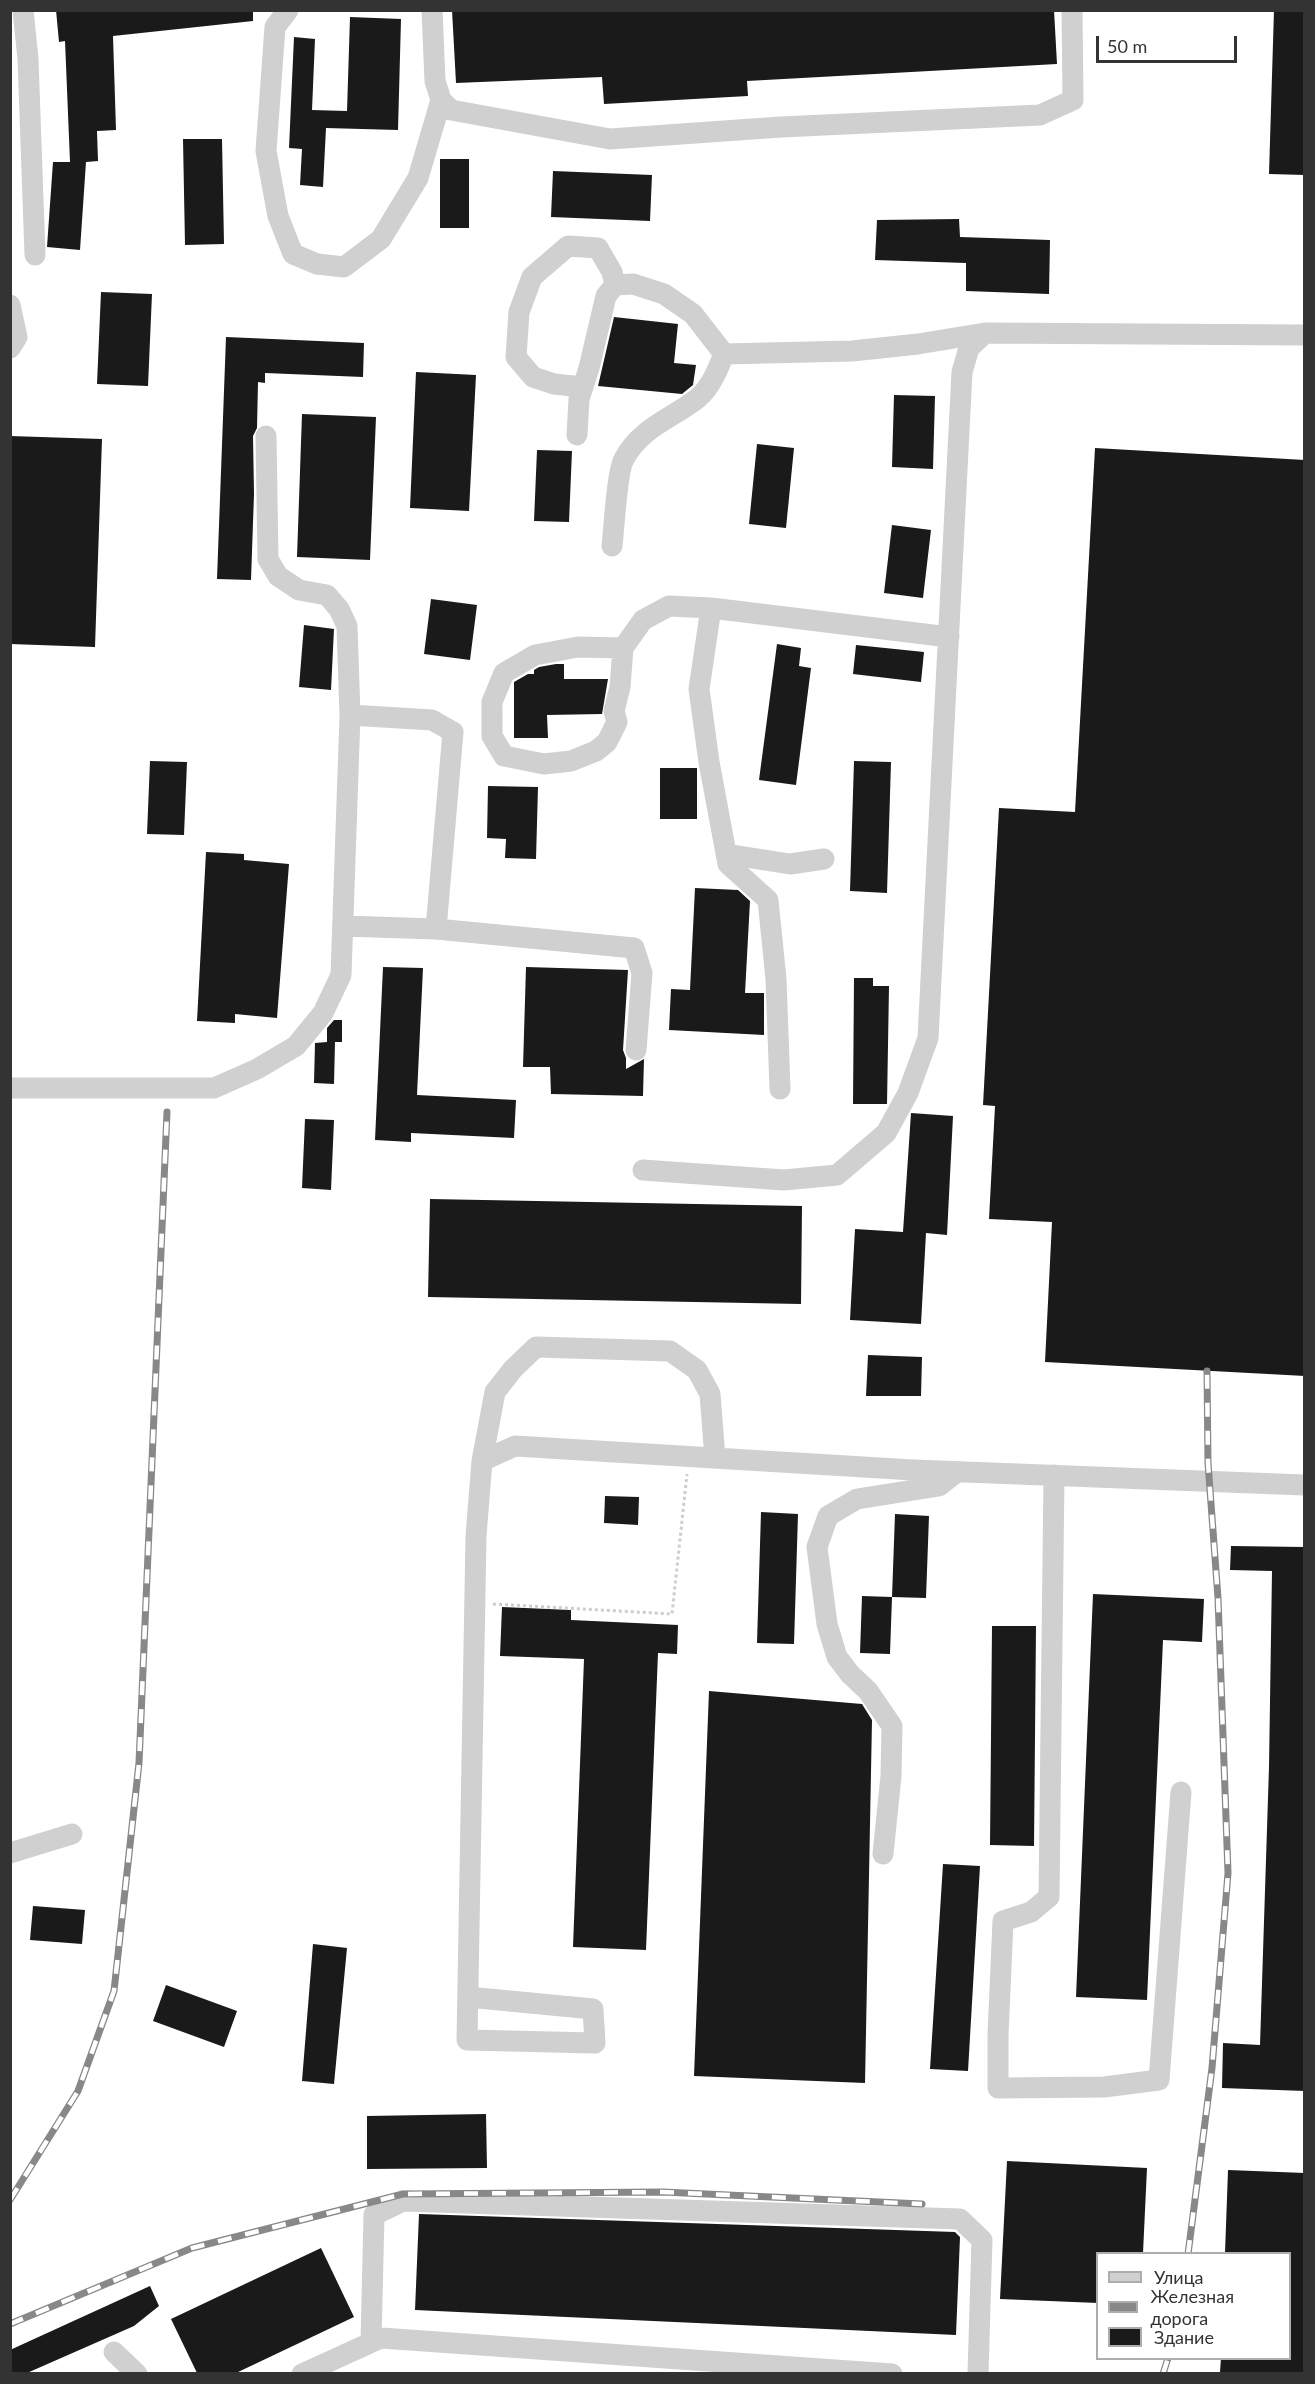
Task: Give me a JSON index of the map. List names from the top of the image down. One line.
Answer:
{"legend":["Улица","Железная дорога","Здание"],"scale_bar":"50 m"}
